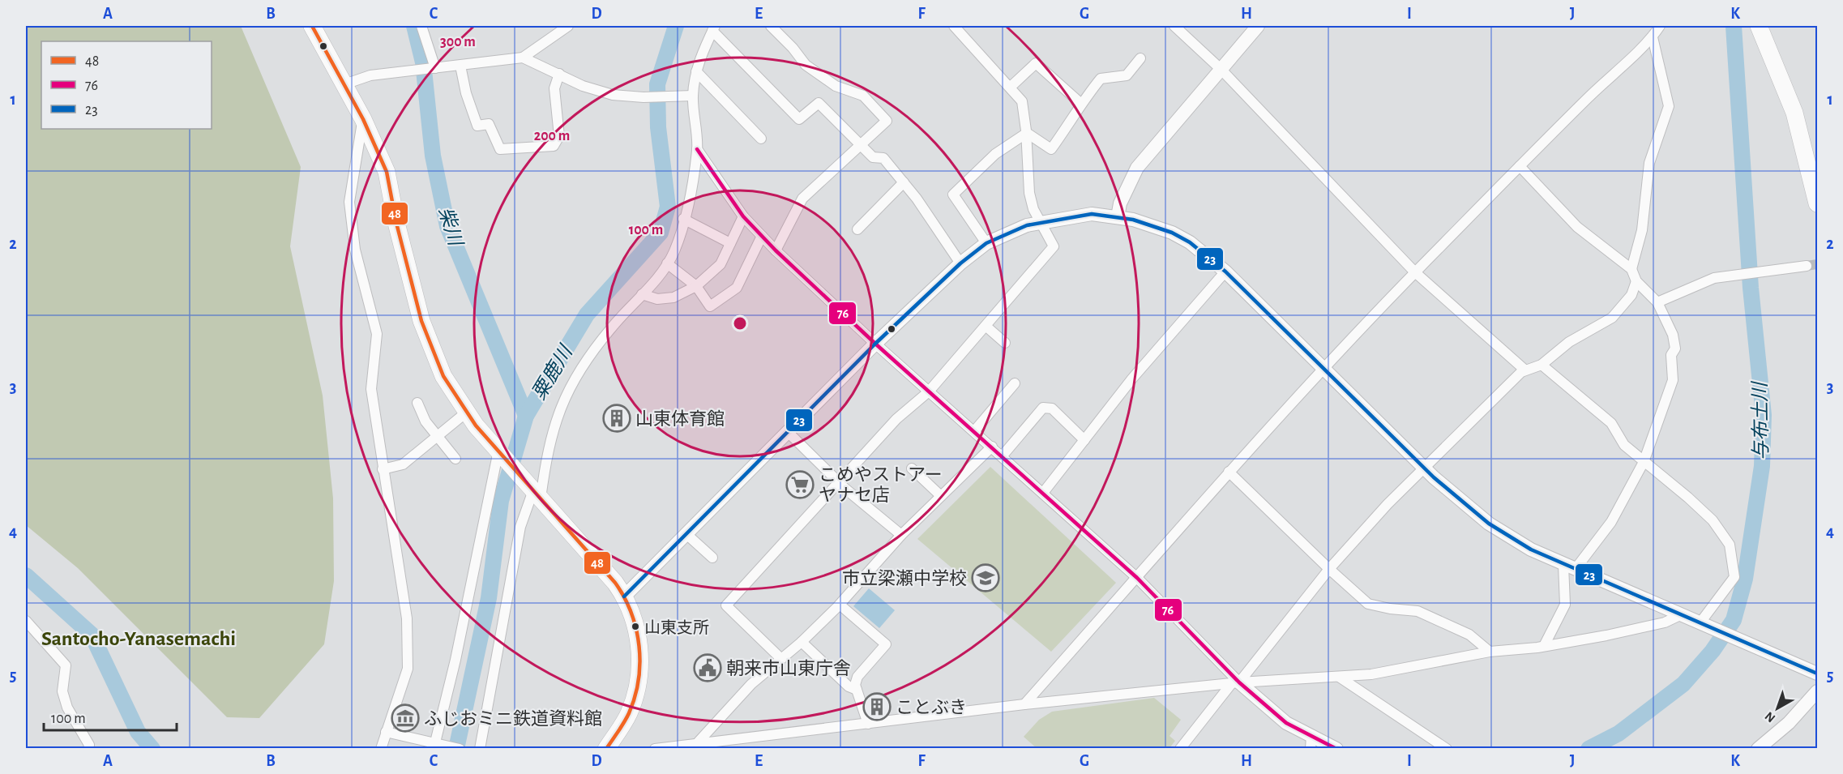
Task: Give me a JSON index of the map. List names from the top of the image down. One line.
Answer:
{"districts":["Santocho-Yanasemachi"],"water":["柴川","粟鹿川","与布土川"],"places":{"building":["山東体育館","ことぶき"],"supermarket":["こめやストアー ヤナセ店"],"school or university":["市立梁瀬中学校"],"other":["山東支所"],"public building":["朝来市山東庁舎"],"museum":["ふじおミニ鉄道資料館"]},"lines":["transit line 48","transit line 76","transit line 23"],"legend":["48","76","23"],"scale_bar":"100 m","north":"bottom left","grid":{"columns":["A","B","C","D","E","F","G","H","I","J","K"],"rows":["1","2","3","4","5"]},"rings":["300 m","200 m","100 m"]}
